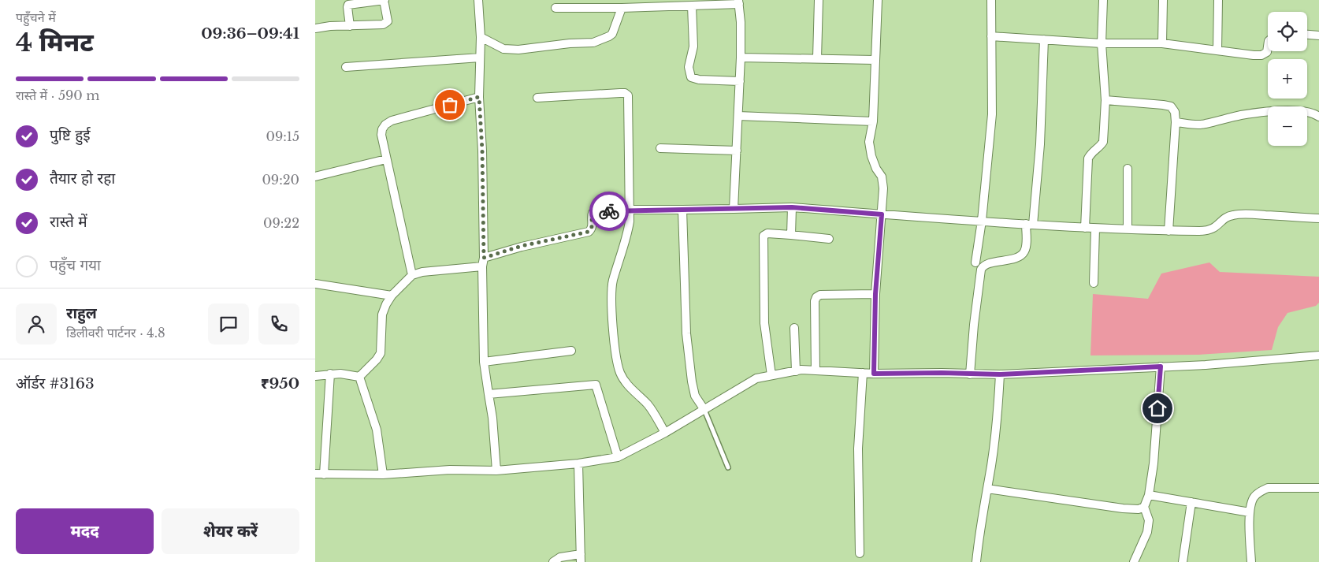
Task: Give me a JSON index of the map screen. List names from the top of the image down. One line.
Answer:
{"page":{"heading":["4 मिनट","पहुँचने में","09:36–09:41"],"panel":["राहुल","डिलीवरी पार्टनर · 4.8","ऑर्डर #3163","₹950"],"map_buttons":["+","−"],"bar":"रास्ते में · 590 m","list":[["पुष्टि हुई","09:15"],["तैयार हो रहा","09:20"],["रास्ते में","09:22"],"पहुँच गया"],"buttons":["मदद","शेयर करें"]}}
